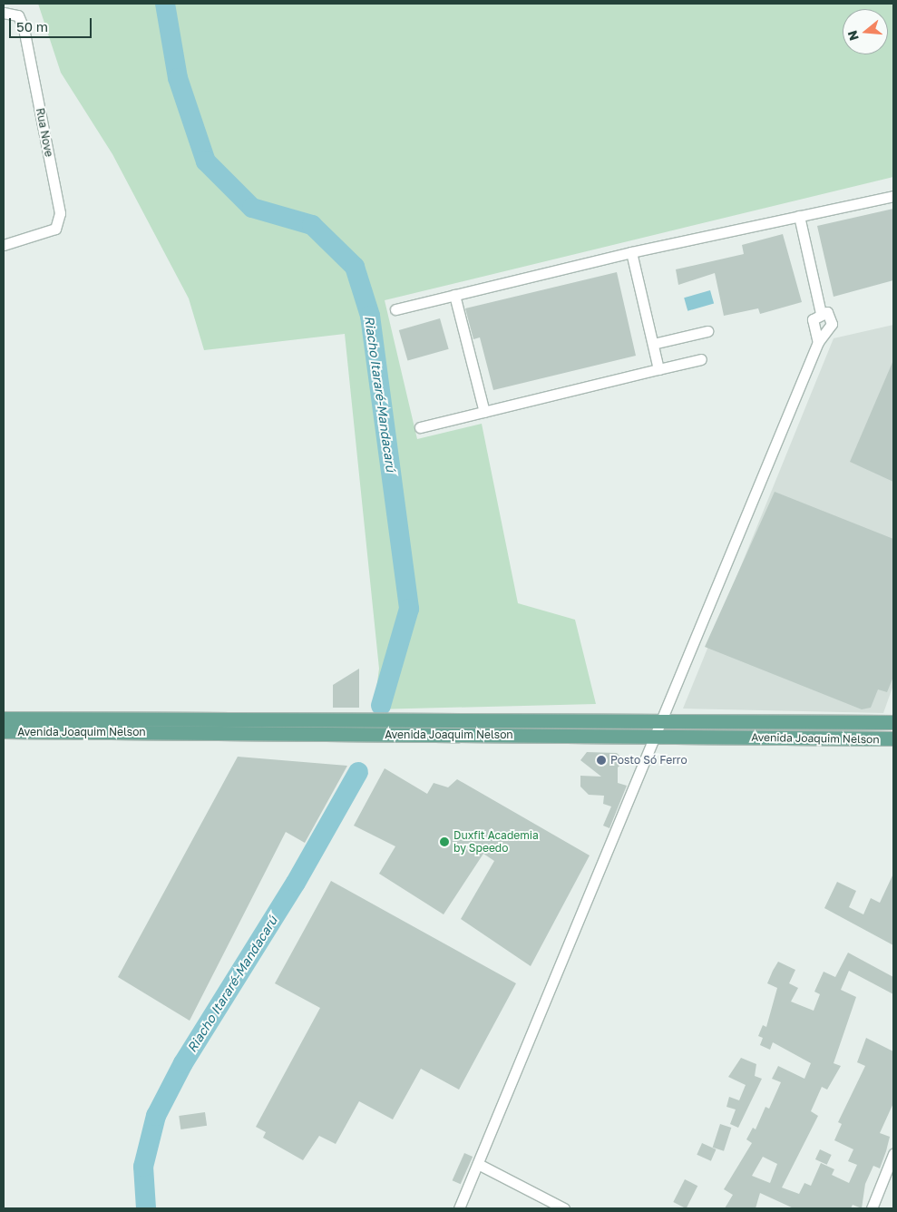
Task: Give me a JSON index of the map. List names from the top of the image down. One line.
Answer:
{"streets":{"main road":["Avenida Joaquim Nelson"],"street":["Rua Nove"]},"water":["Riacho Itararé-Mandacarú"],"places":["Posto Só Ferro","Duxfit Academia by Speedo"],"scale_bar":"50 m","north":"left"}
